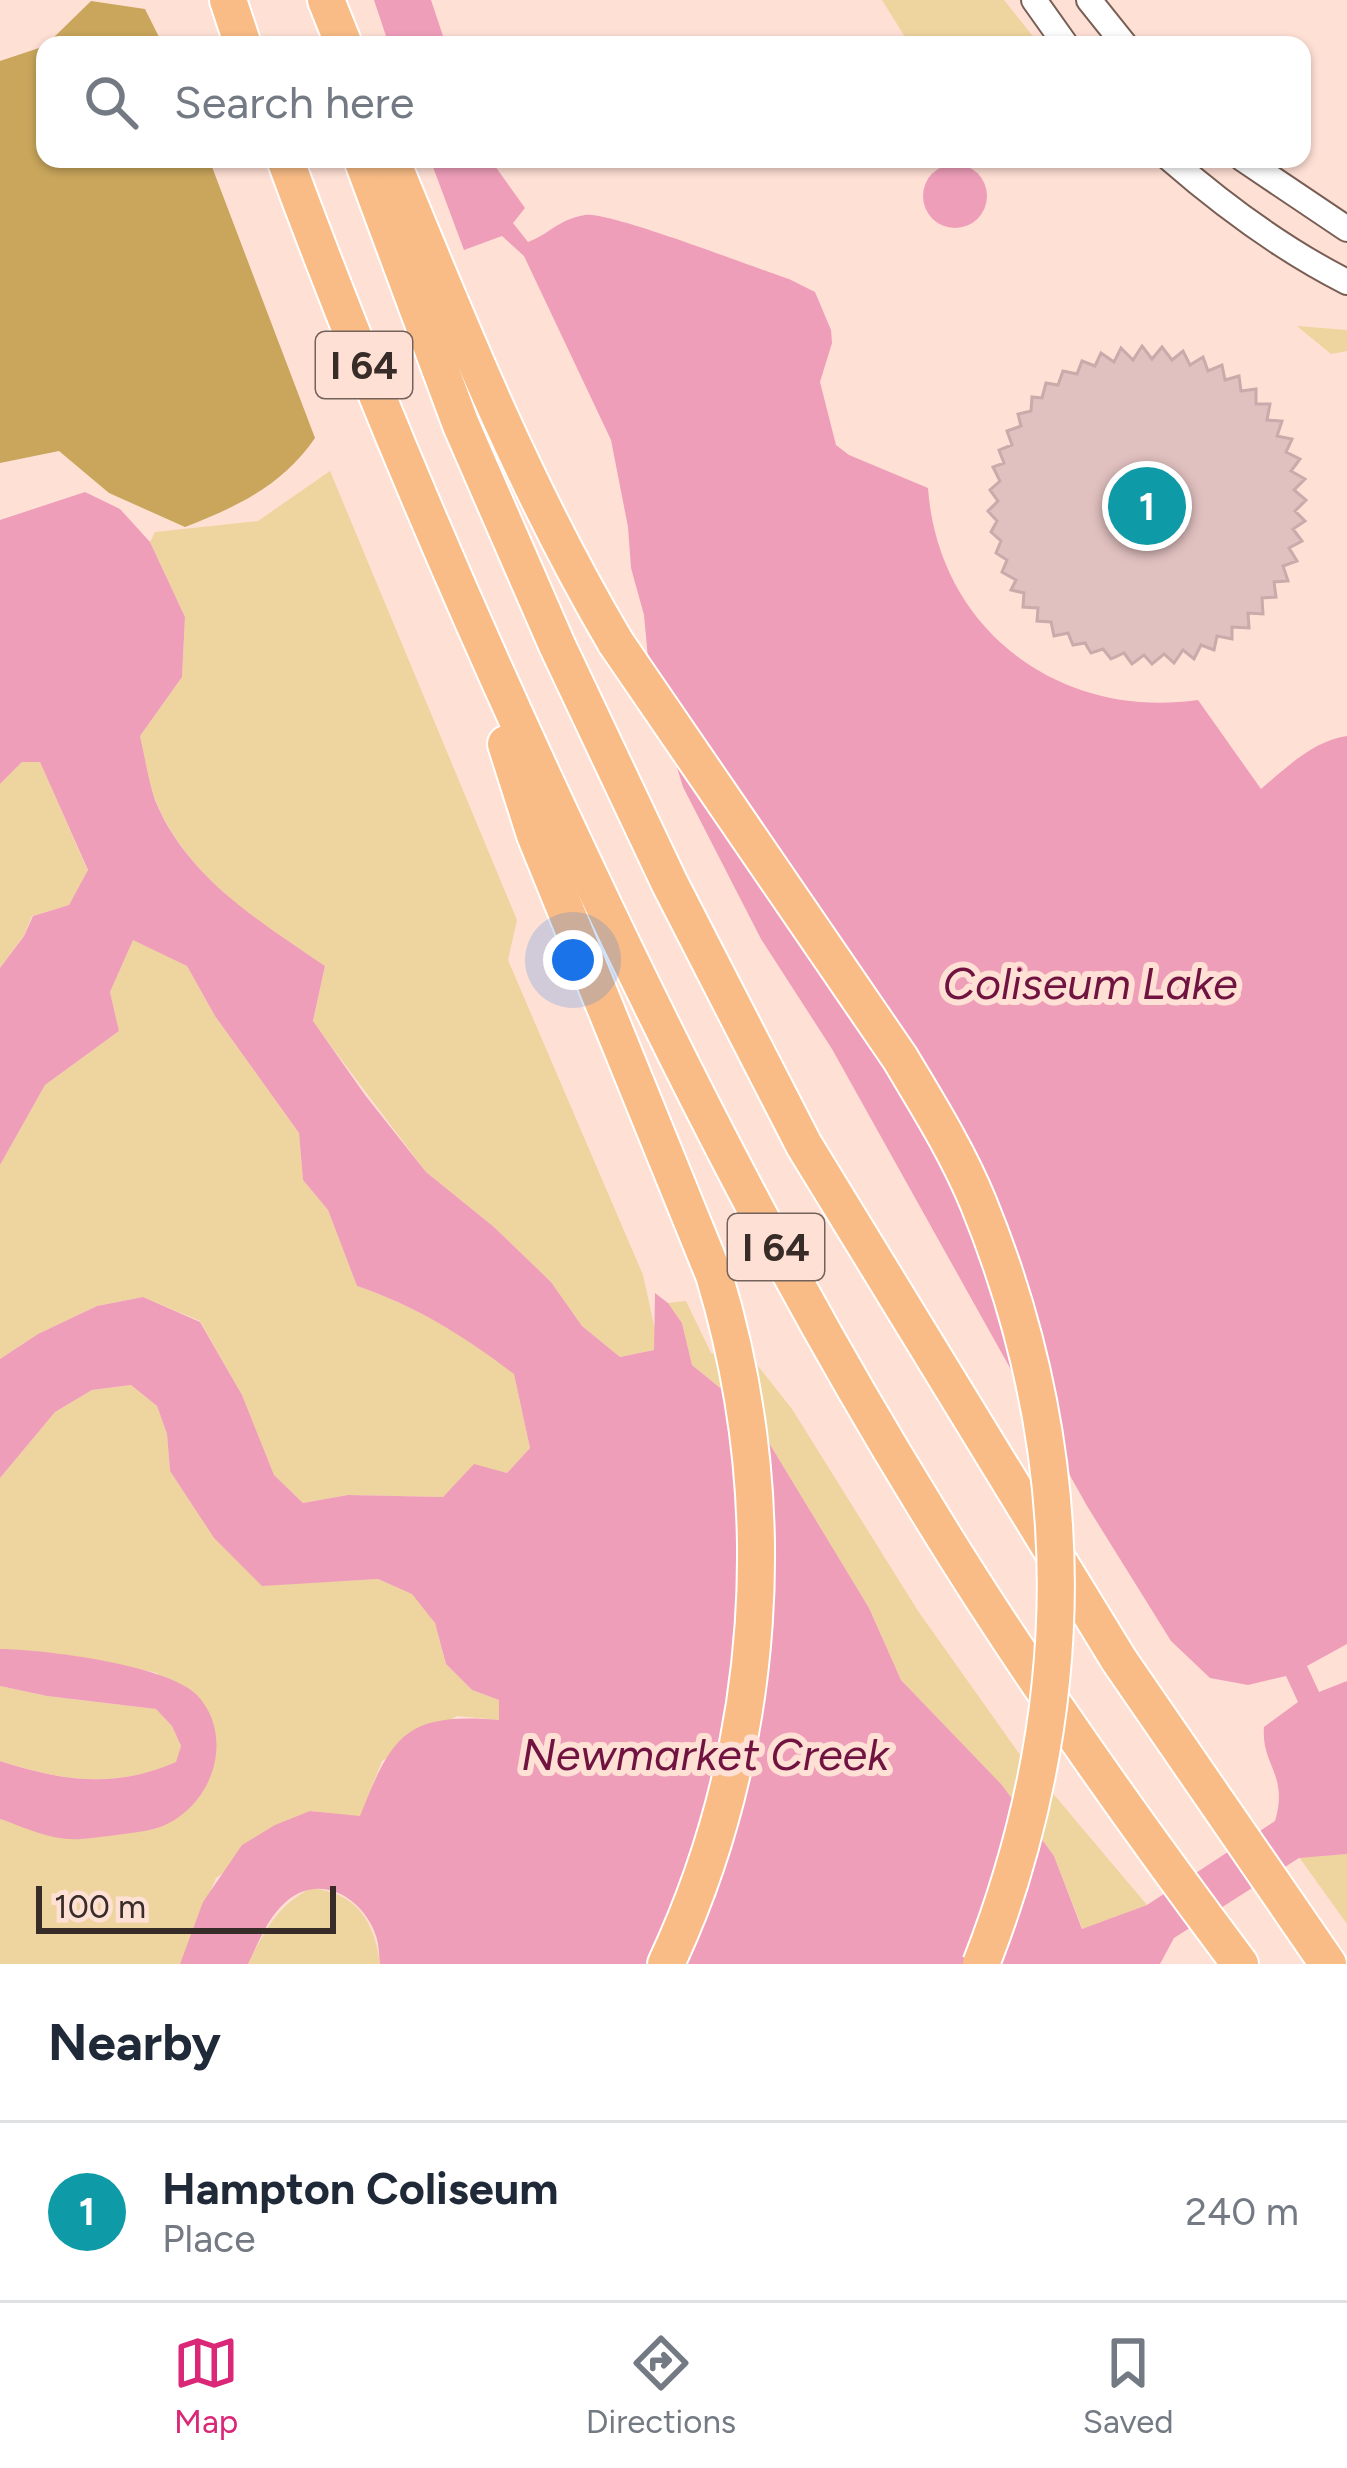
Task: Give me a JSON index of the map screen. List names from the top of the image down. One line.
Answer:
{"streets":{"highway":["I 64"]},"water":["Coliseum Lake","Newmarket Creek"],"scale_bar":"100 m","page":{"search":"Search here","pins":"1","scale":"100 m","heading":"Nearby","list":[{"mark":"1","name":"Hampton Coliseum","note":"Place","value":"240 m"}],"nav":["Map","Directions","Saved"]}}
